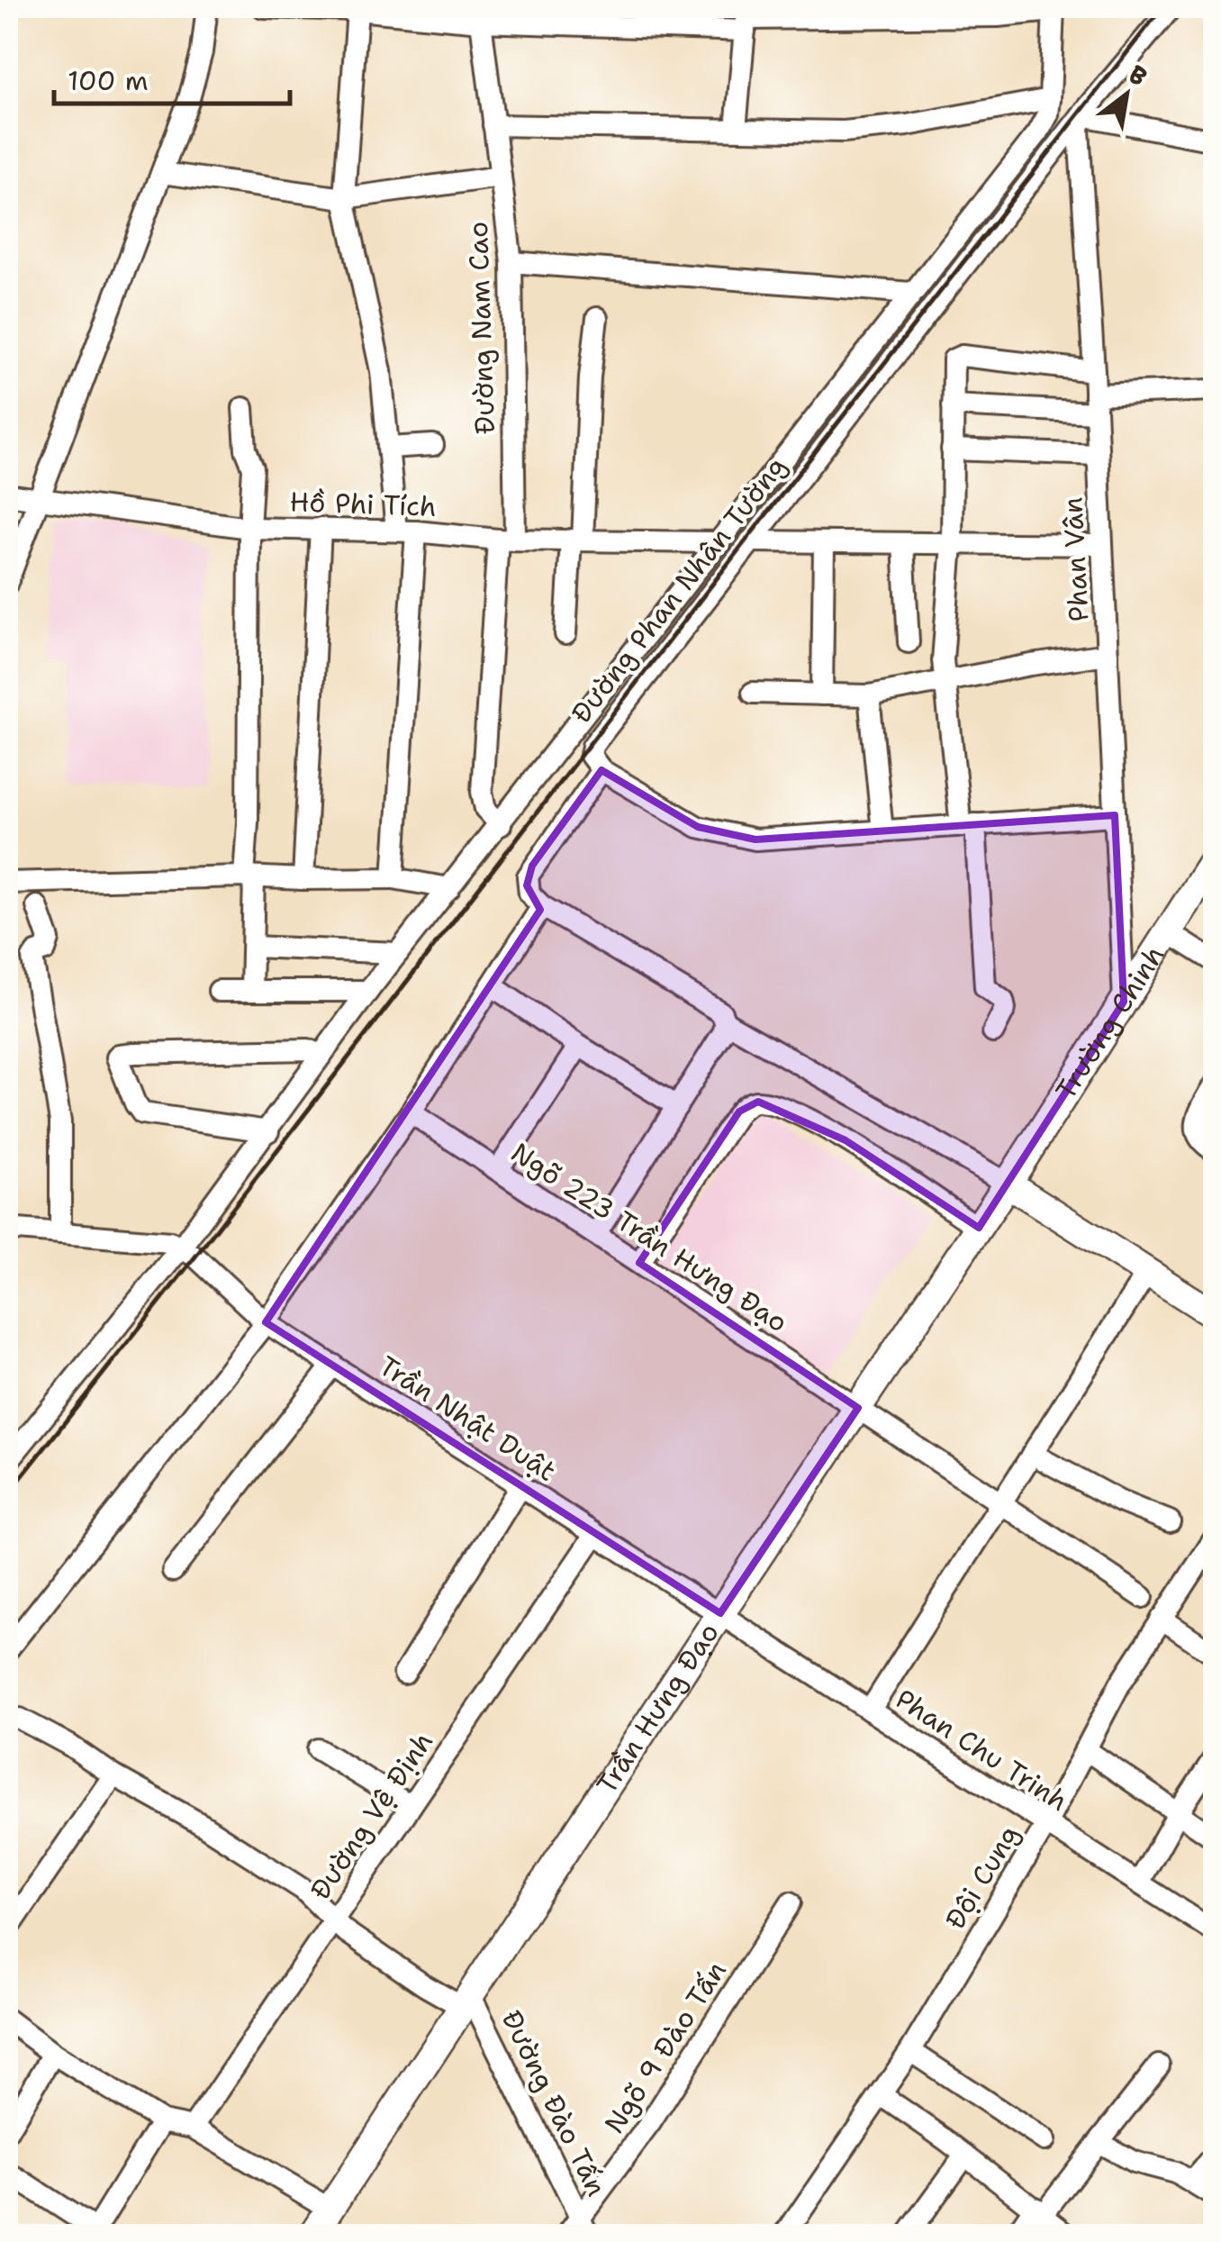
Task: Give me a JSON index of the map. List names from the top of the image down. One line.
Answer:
{"streets":{"main road":["Trường Chinh","Trần Hưng Đạo"],"street":["Đường Nam Cao","Hồ Phi Tích","Phan Vân","Đường Phan Nhân Tường","Ngõ 223 Trần Hưng Đạo","Trần Nhật Duật","Phan Chu Trinh","Đường Vệ Định","Đội Cung","Ngõ 9 Đào Tấn","Đường Đào Tấn"]},"crossings":[["Đường Nam Cao","Hồ Phi Tích"],["Phan Vân","Đường Phan Nhân Tường"],["Phan Vân","Trường Chinh"],["Trường Chinh","Trần Hưng Đạo"],["Ngõ 223 Trần Hưng Đạo","Trần Hưng Đạo"],["Trần Nhật Duật","Trần Hưng Đạo"],["Trần Nhật Duật","Phan Chu Trinh"],["Trần Nhật Duật","Đường Vệ Định"],["Trần Hưng Đạo","Phan Chu Trinh"],["Trần Hưng Đạo","Đường Đào Tấn"],["Phan Chu Trinh","Đội Cung"],["Ngõ 9 Đào Tấn","Đường Đào Tấn"]],"scale_bar":"100 m","north":"top right"}
